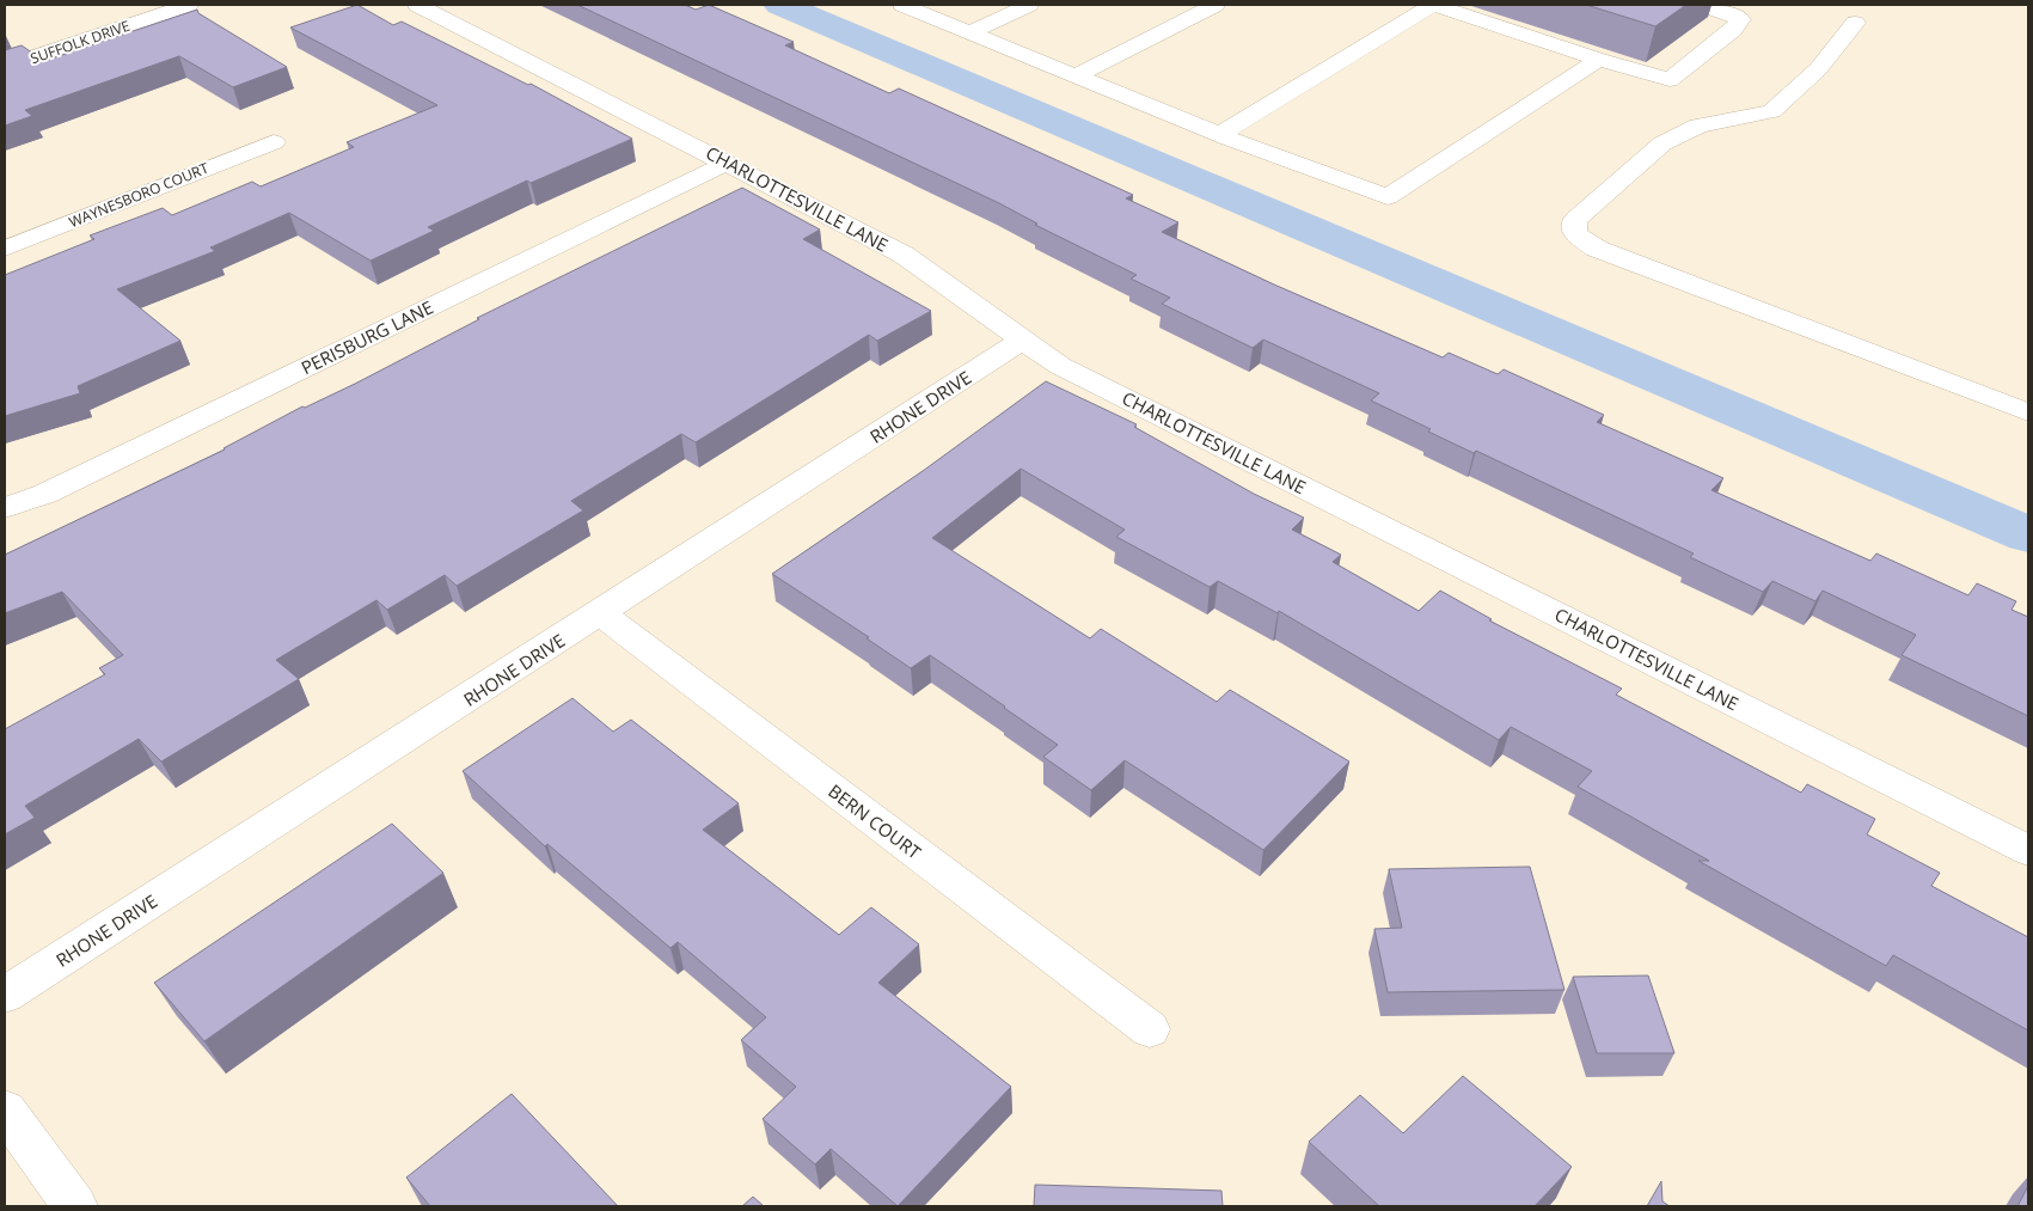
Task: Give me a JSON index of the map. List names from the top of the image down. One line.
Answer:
{"streets":{"street":["SUFFOLK DRIVE","WAYNESBORO COURT","CHARLOTTESVILLE LANE","PERISBURG LANE","RHONE DRIVE","BERN COURT"]},"crossings":[["CHARLOTTESVILLE LANE","PERISBURG LANE"],["CHARLOTTESVILLE LANE","RHONE DRIVE"],["RHONE DRIVE","BERN COURT"]]}
